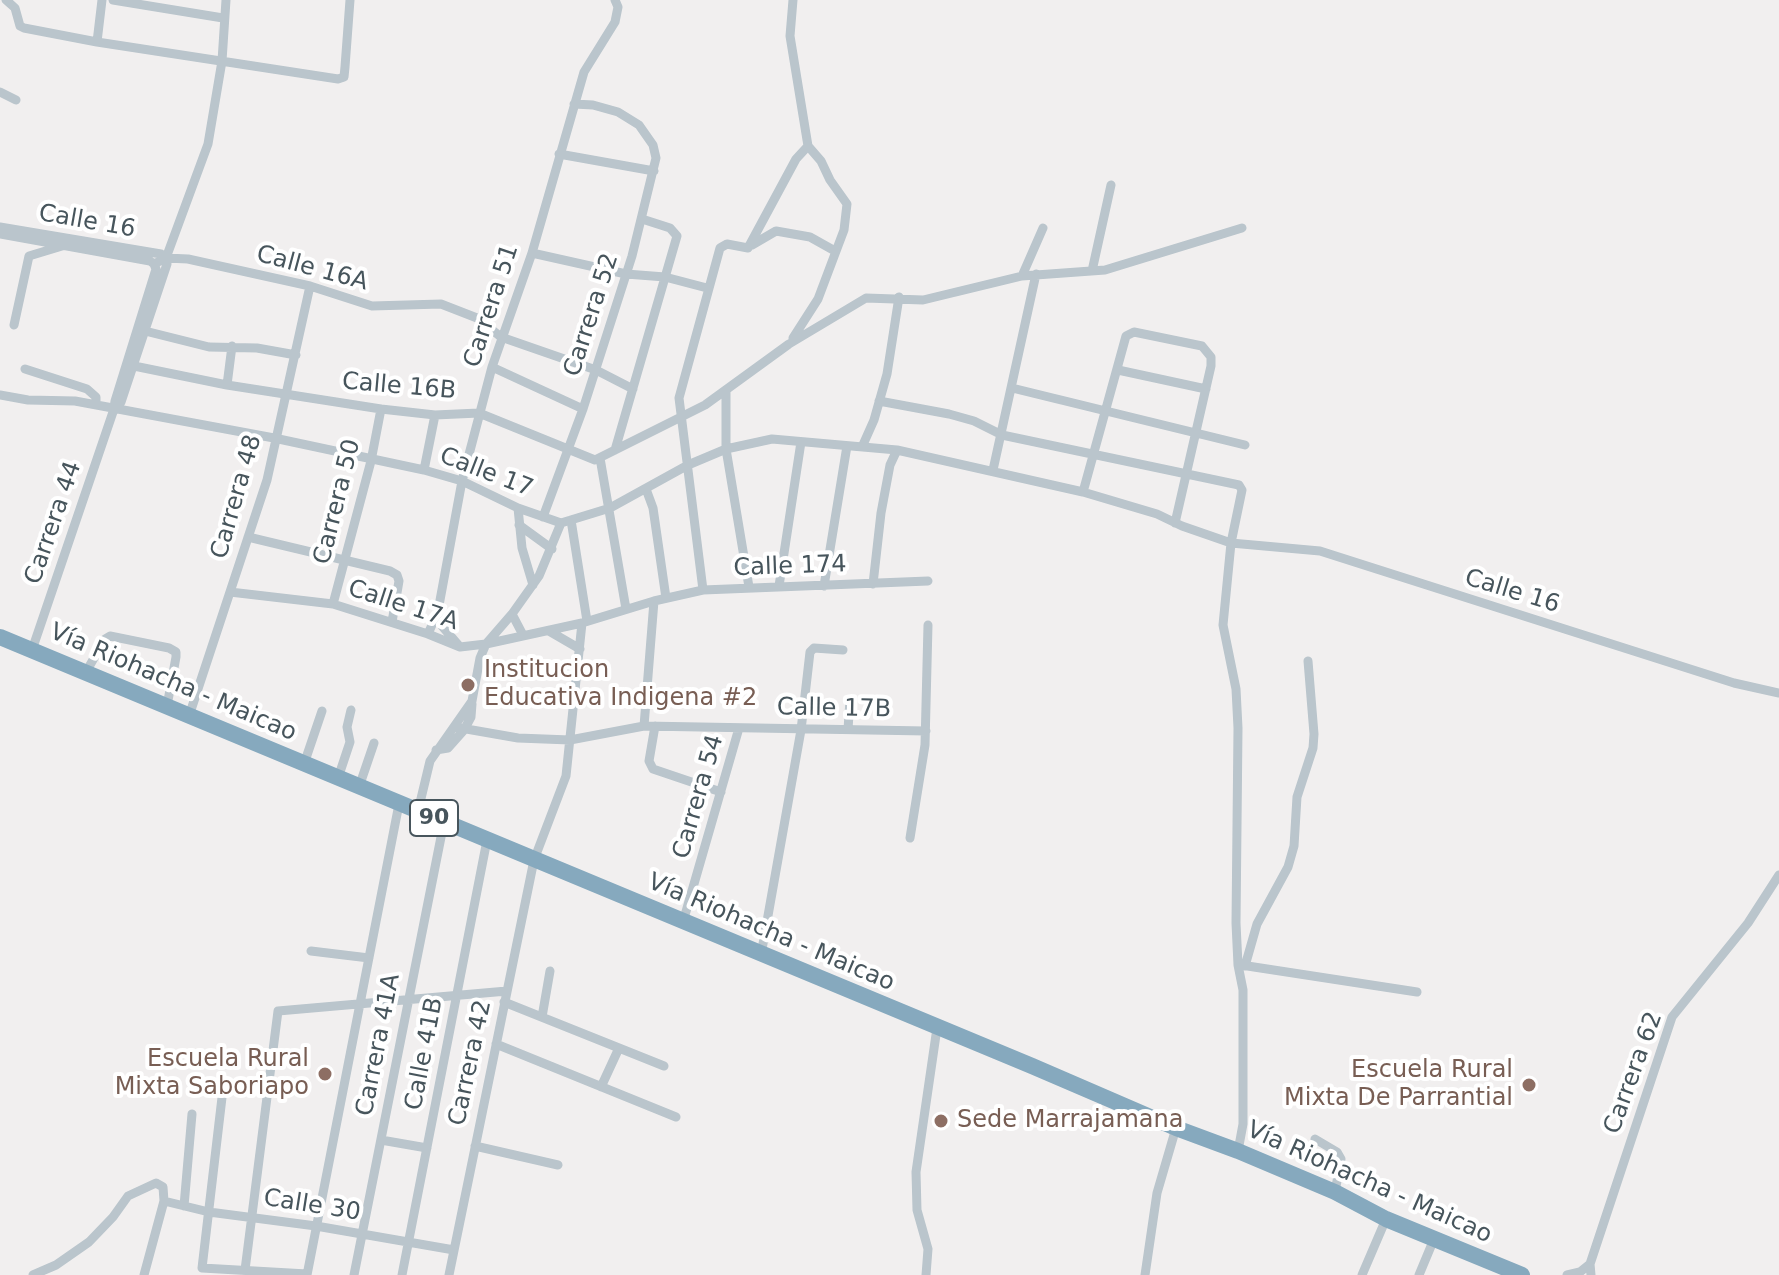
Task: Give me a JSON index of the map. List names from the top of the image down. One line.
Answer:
{"streets":{"highway":["Vía Riohacha - Maicao","90"],"street":["Calle 16","Calle 16A","Carrera 51","Carrera 52","Calle 16B","Calle 17","Carrera 48","Carrera 50","Carrera 44","Calle 174","Calle 17A","Calle 17B","Carrera 54","Carrera 41A","Calle 41B","Carrera 42","Carrera 62","Calle 30"]},"crossings":[["Calle 16","Calle 16A"],["Calle 16","Carrera 44"],["Calle 16A","Carrera 51"],["Calle 16A","Carrera 48"],["Calle 16A","Carrera 44"],["Carrera 51","Carrera 52"],["Carrera 51","Calle 16B"],["Carrera 51","Calle 17"],["Carrera 51","Calle 17A"],["Carrera 52","Calle 16B"],["Carrera 52","Calle 17"],["Calle 16B","Carrera 48"],["Calle 16B","Carrera 50"],["Calle 16B","Carrera 44"],["Calle 17","Carrera 48"],["Calle 17","Carrera 50"],["Calle 17","Carrera 44"],["Calle 17","Carrera 42"],["Carrera 48","Calle 17A"],["Carrera 48","Vía Riohacha - Maicao"],["Carrera 50","Calle 17A"],["Carrera 44","Vía Riohacha - Maicao"],["Calle 174","Calle 17A"],["Calle 17A","Carrera 42"],["Vía Riohacha - Maicao","Carrera 54"],["Vía Riohacha - Maicao","Carrera 41A"],["Vía Riohacha - Maicao","Calle 41B"],["Vía Riohacha - Maicao","Carrera 42"],["Calle 17B","Carrera 54"],["Calle 17B","Carrera 42"],["Carrera 41A","Calle 30"],["Calle 41B","Calle 30"],["Carrera 42","Calle 30"]],"places":["Institucion Educativa Indigena #2","Escuela Rural Mixta Saboriapo","Escuela Rural Mixta De Parrantial","Sede Marrajamana"]}
